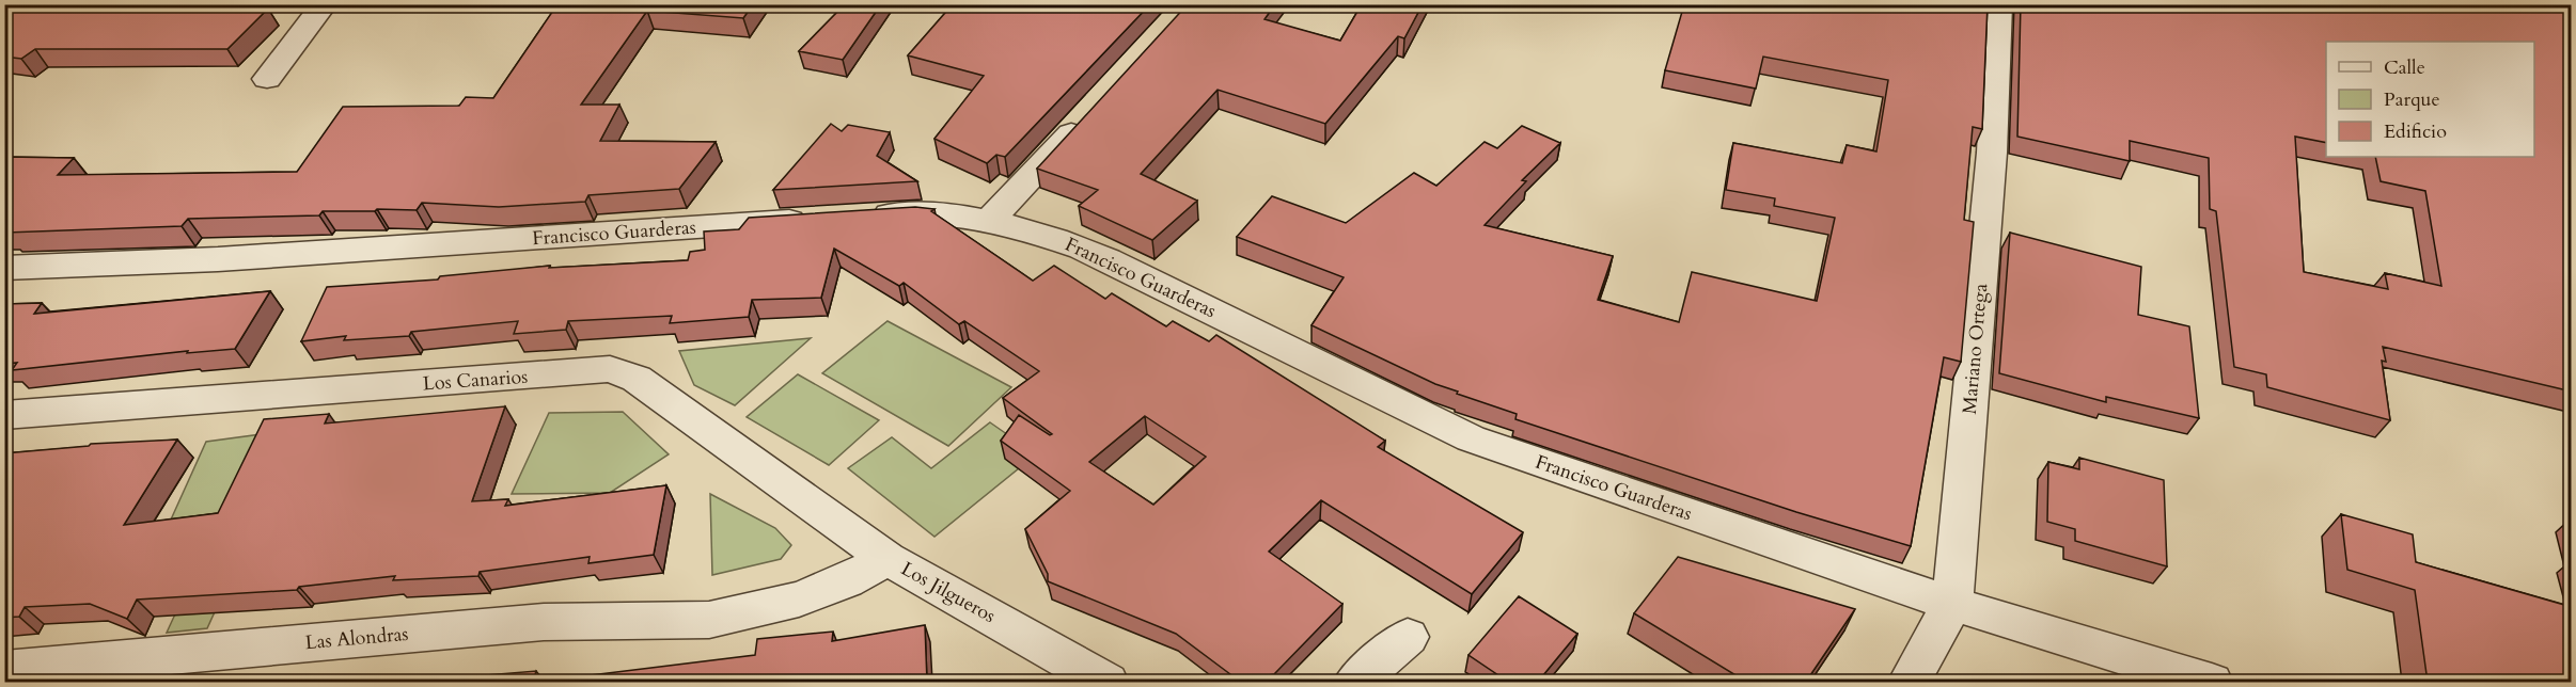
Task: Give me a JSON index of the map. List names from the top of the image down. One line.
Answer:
{"streets":{"street":["Francisco Guarderas","Mariano Ortega","Los Canarios","Los Jilgueros","Las Alondras"]},"crossings":[["Francisco Guarderas","Mariano Ortega"],["Los Canarios","Los Jilgueros"],["Los Jilgueros","Las Alondras"]],"legend":["Calle","Parque","Edificio"]}
